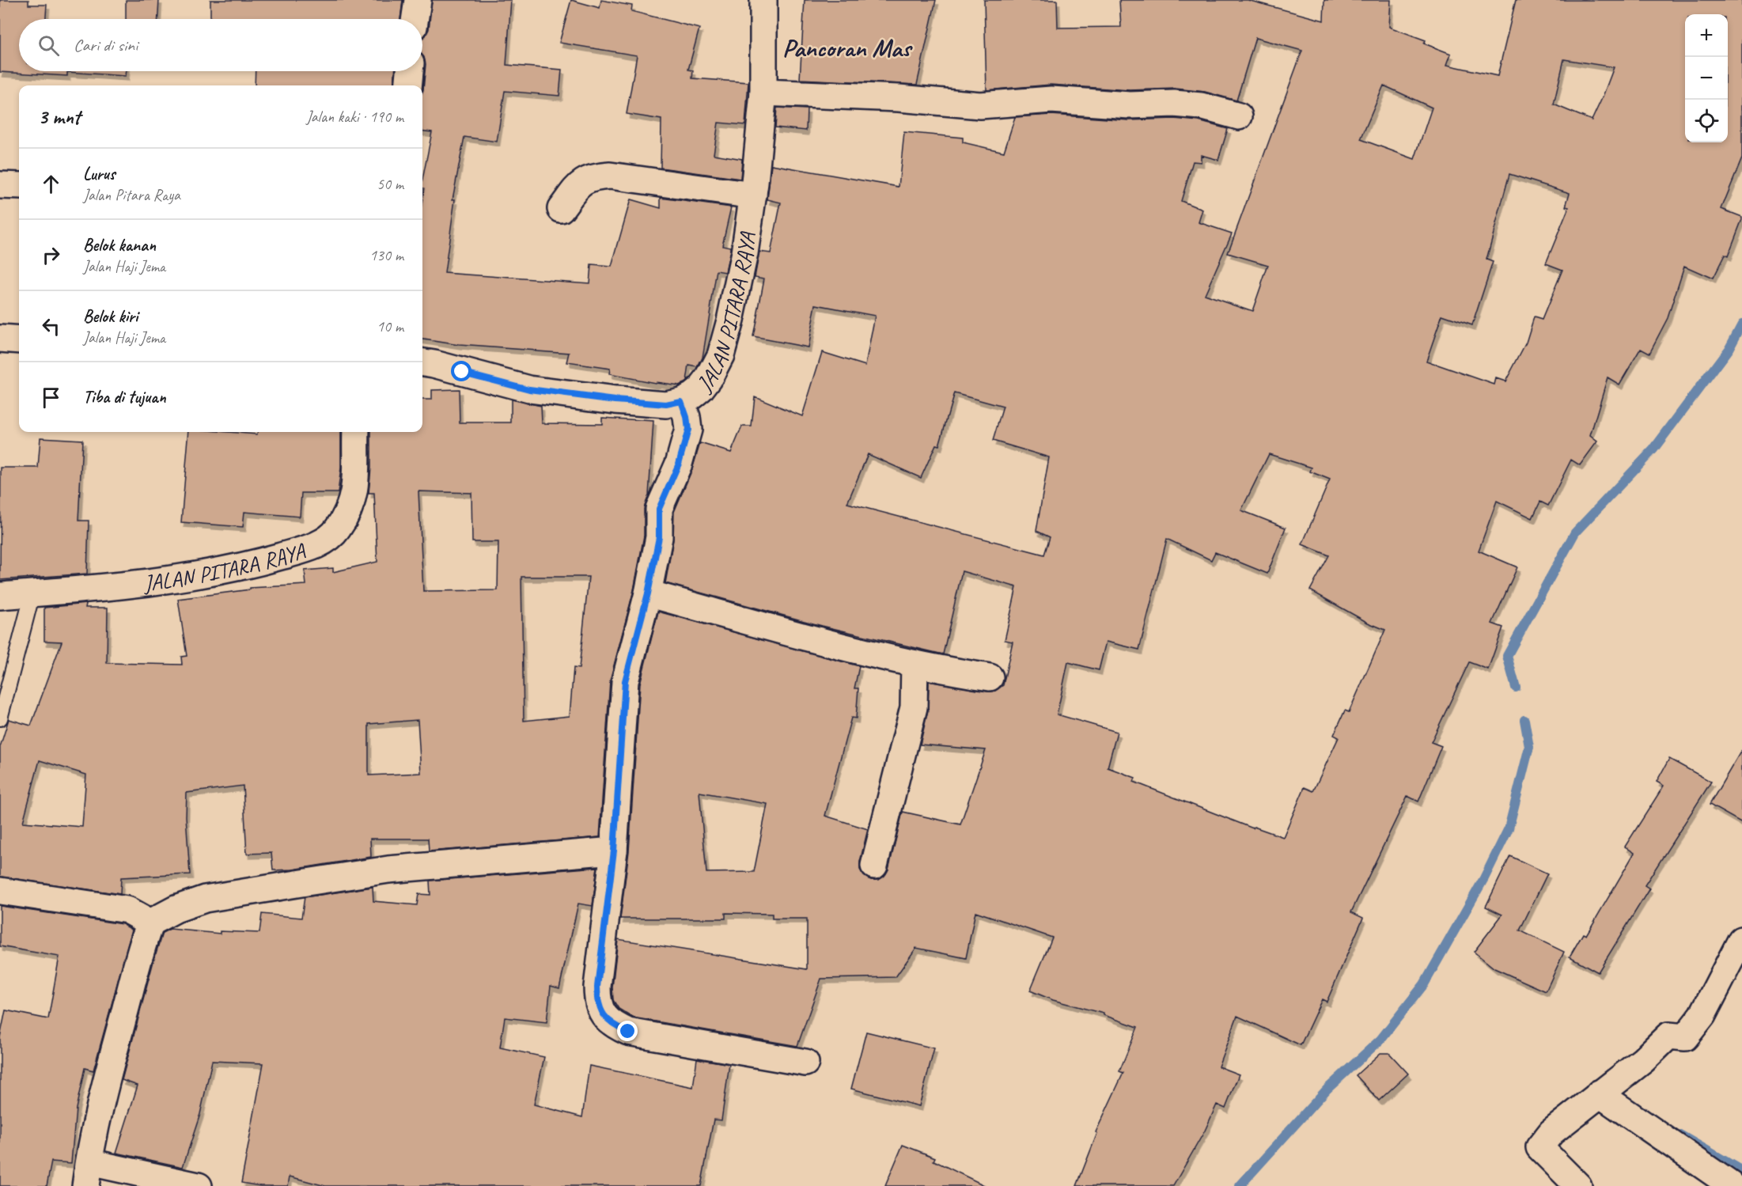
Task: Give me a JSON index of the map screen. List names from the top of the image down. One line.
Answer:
{"streets":{"street":["JALAN PITARA RAYA"]},"districts":["Pancoran Mas"],"page":{"map_buttons":["+","−"],"search":"Cari di sini","heading":["3 mnt","Jalan kaki · 190 m"],"list":[["Lurus","Jalan Pitara Raya","50 m"],["Belok kanan","Jalan Haji Jema","130 m"],["Belok kiri","Jalan Haji Jema","10 m"],"Tiba di tujuan"]}}
